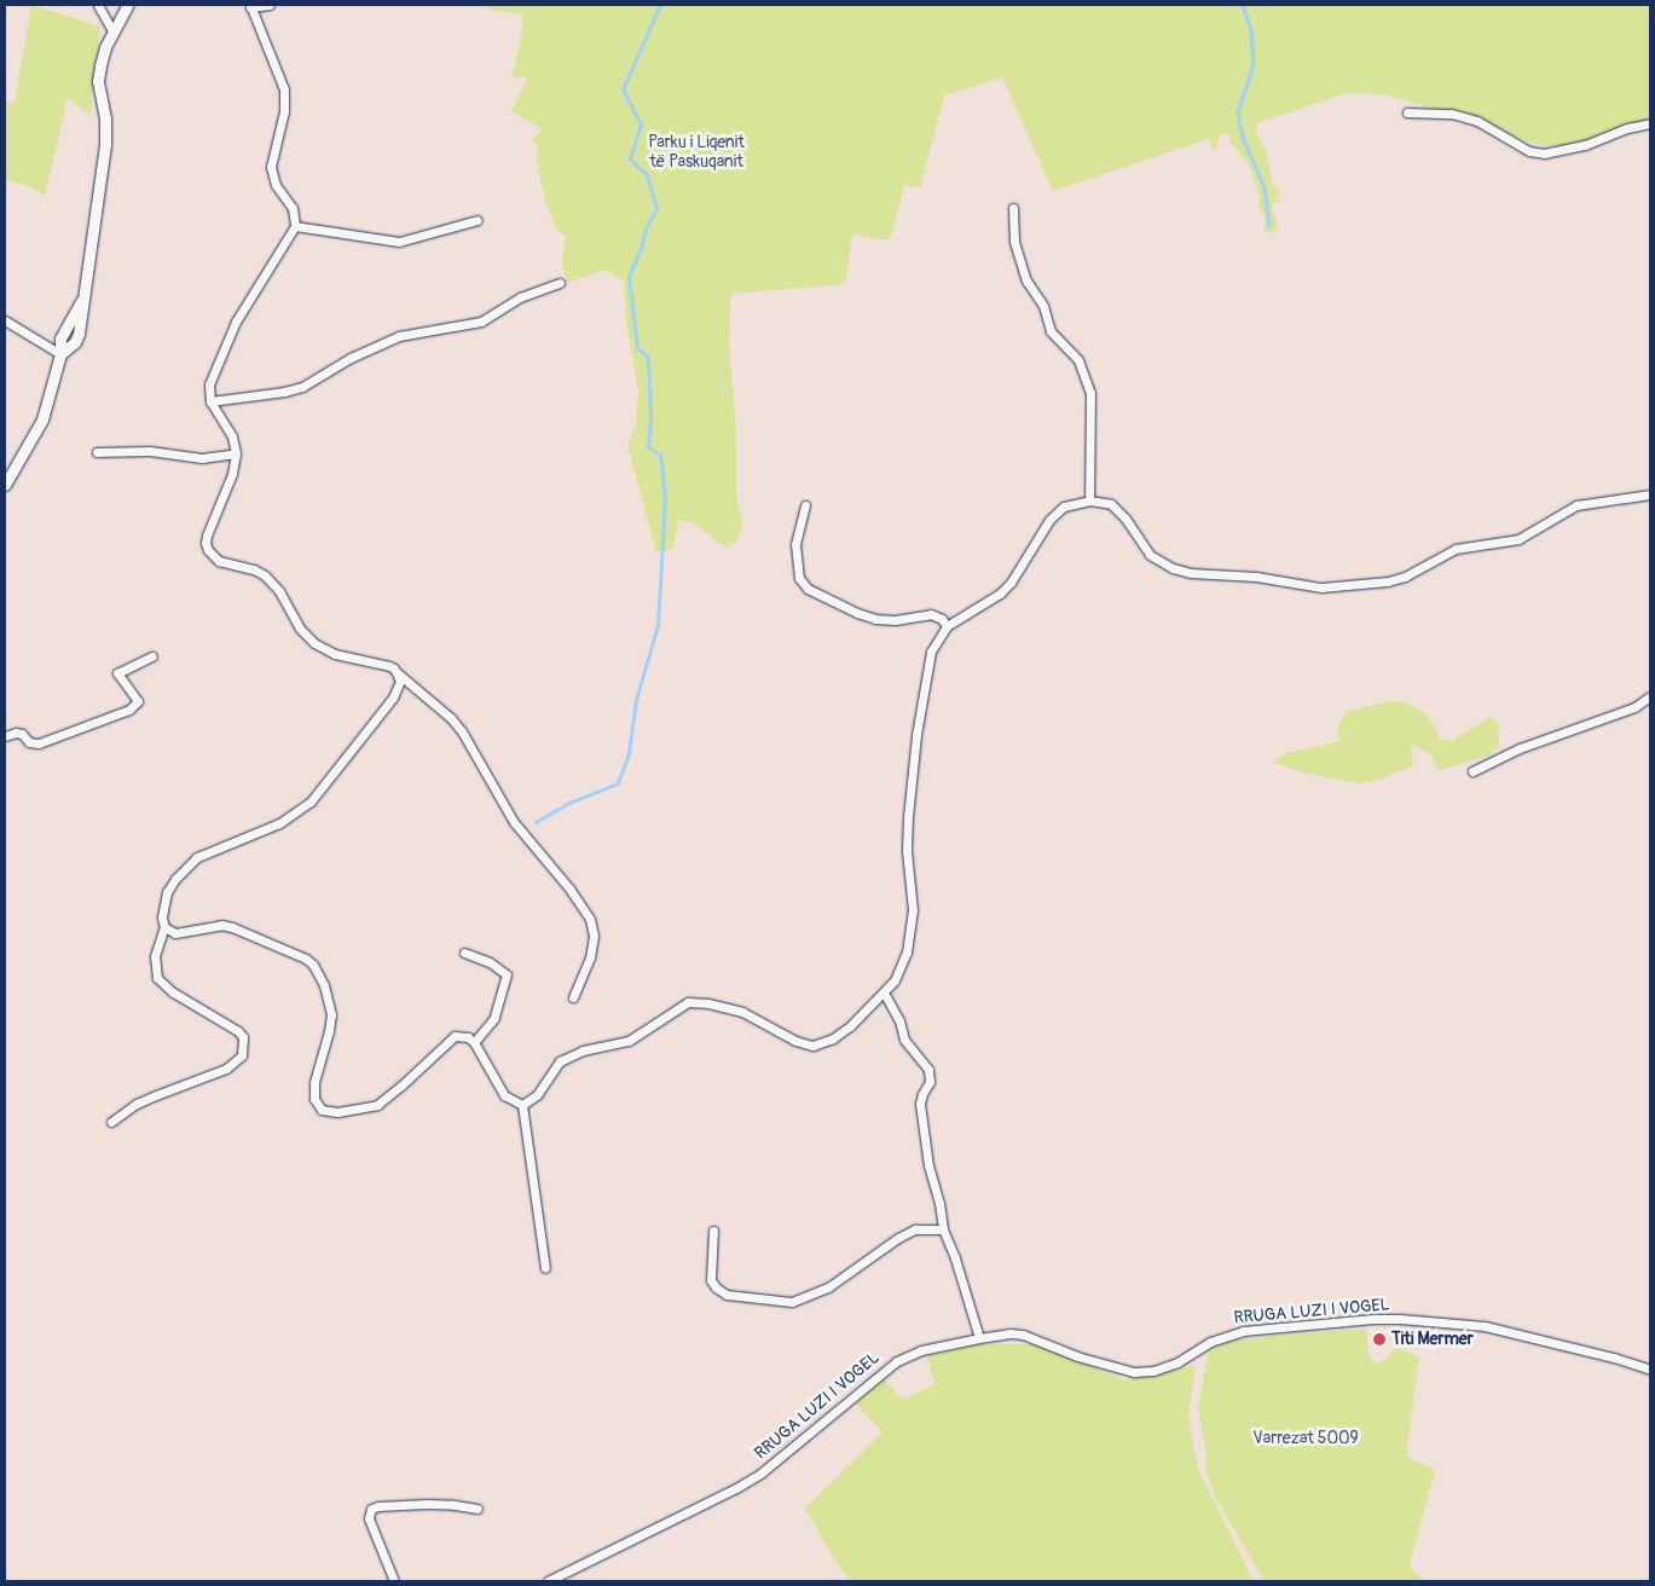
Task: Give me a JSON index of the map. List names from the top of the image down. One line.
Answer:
{"streets":{"street":["RRUGA LUZI I VOGEL"]},"parks":["Parku i Liqenit të Paskuqanit","Varrezat 5009"],"places":["Titi Mermer"]}
